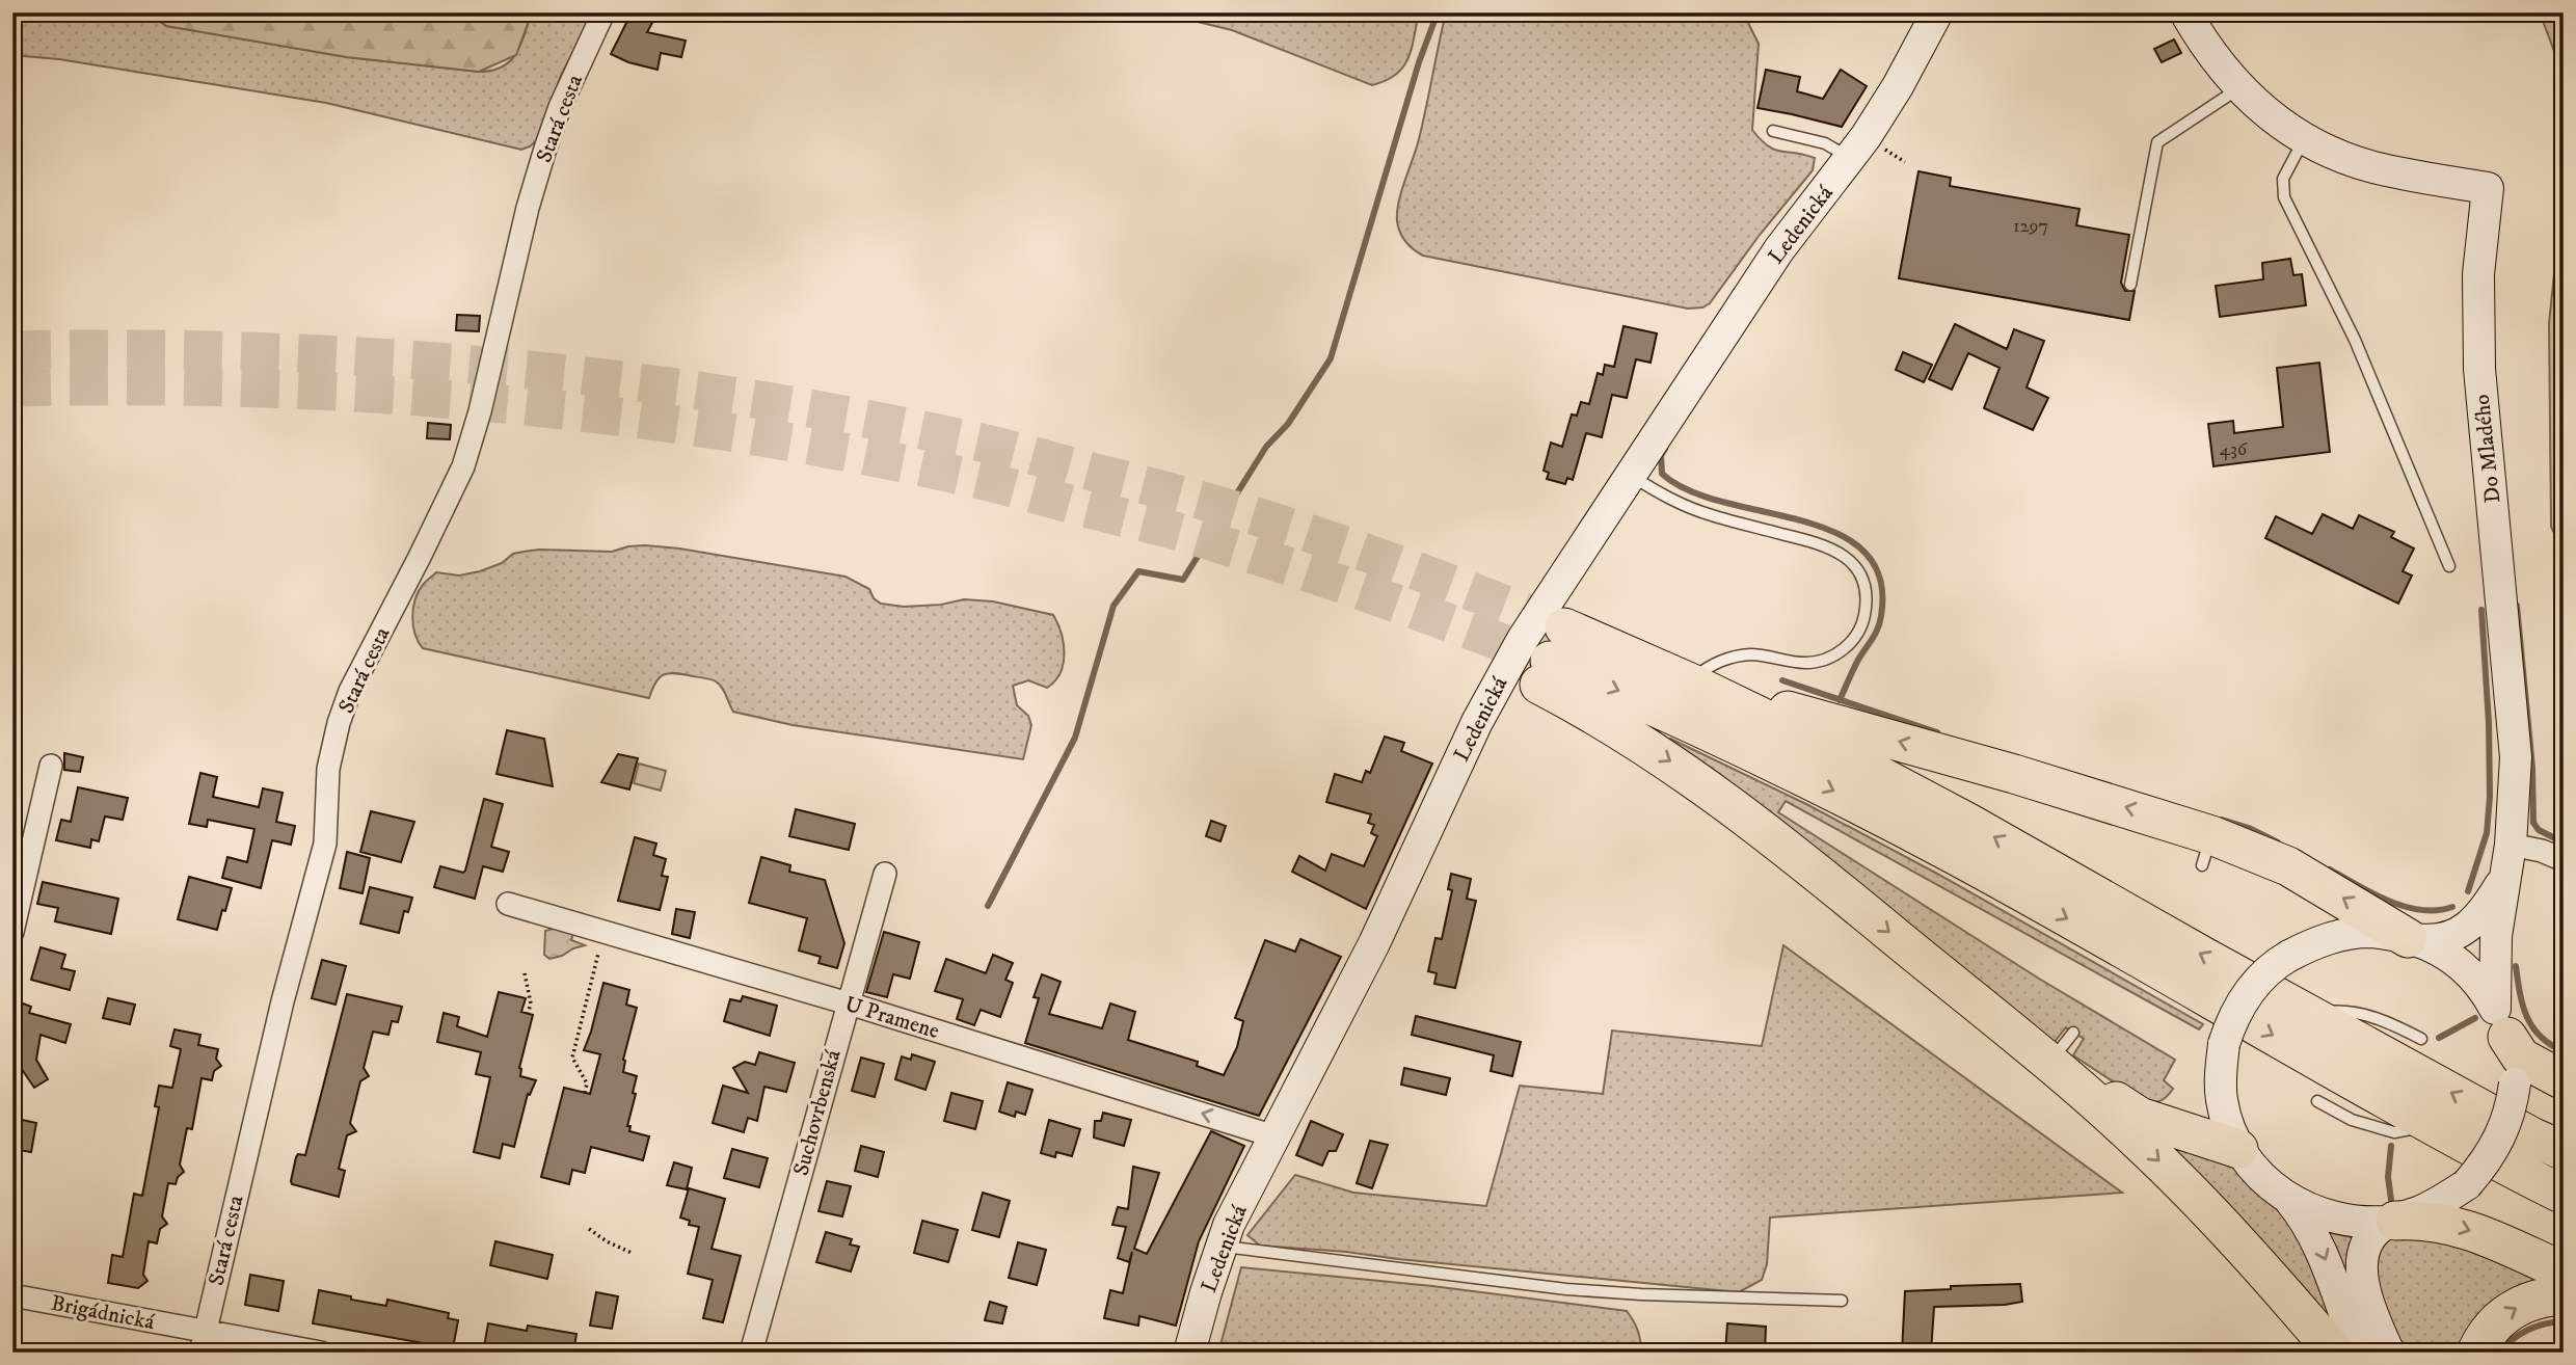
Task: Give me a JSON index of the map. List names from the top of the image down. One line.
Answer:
{"streets":{"main road":["Ledenická","Do Mladého"],"street":["Stará cesta","U Pramene","Suchovrbenská","Brigádnická"]},"crossings":[["Stará cesta","Brigádnická"],["Ledenická","U Pramene"],["U Pramene","Suchovrbenská"]],"one_way":["U Pramene"],"house_numbers":["1297","436"]}
